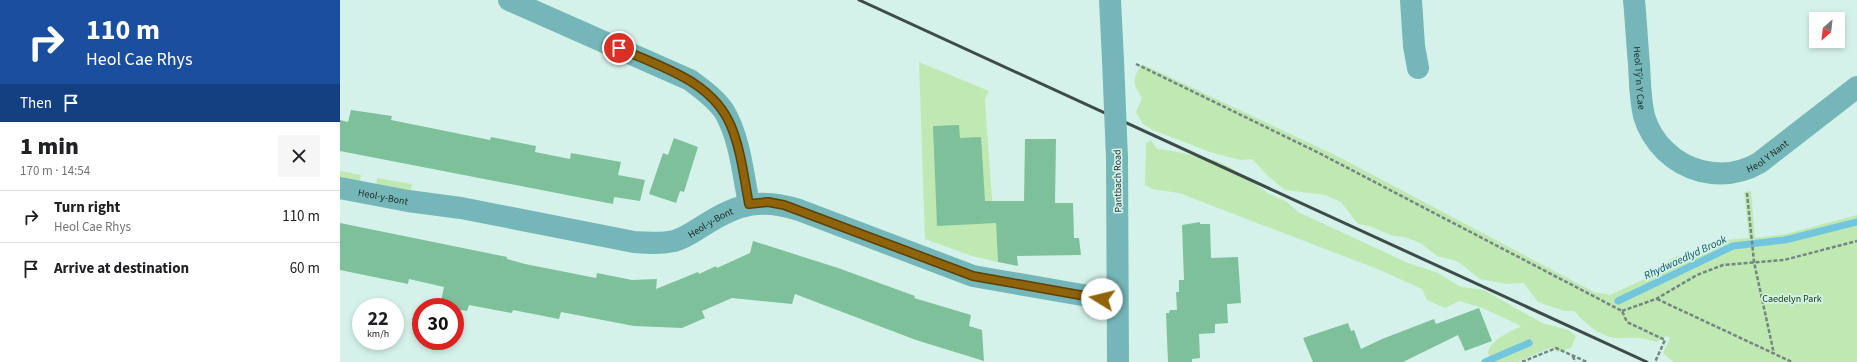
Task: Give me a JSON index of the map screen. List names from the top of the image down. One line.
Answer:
{"streets":{"street":["Heol Tŷ'n Y Cae","Heol Y Nant","Pantbach Road","Heol-y-Bont"]},"crossings":[["Heol Tŷ'n Y Cae","Heol Y Nant"],["Pantbach Road","Heol-y-Bont"]],"water":["Rhydwaedlyd Brook"],"parks":["Caedelyn Park"],"north":"bottom left","page":{"turn":["110 m","Heol Cae Rhys"],"then":"Then","heading":["1 min","170 m · 14:54"],"list":[{"name":"Turn right","note":"Heol Cae Rhys","value":"110 m"},{"name":"Arrive at destination","value":"60 m"}],"speed":"22 km/h","limit":"30"}}
